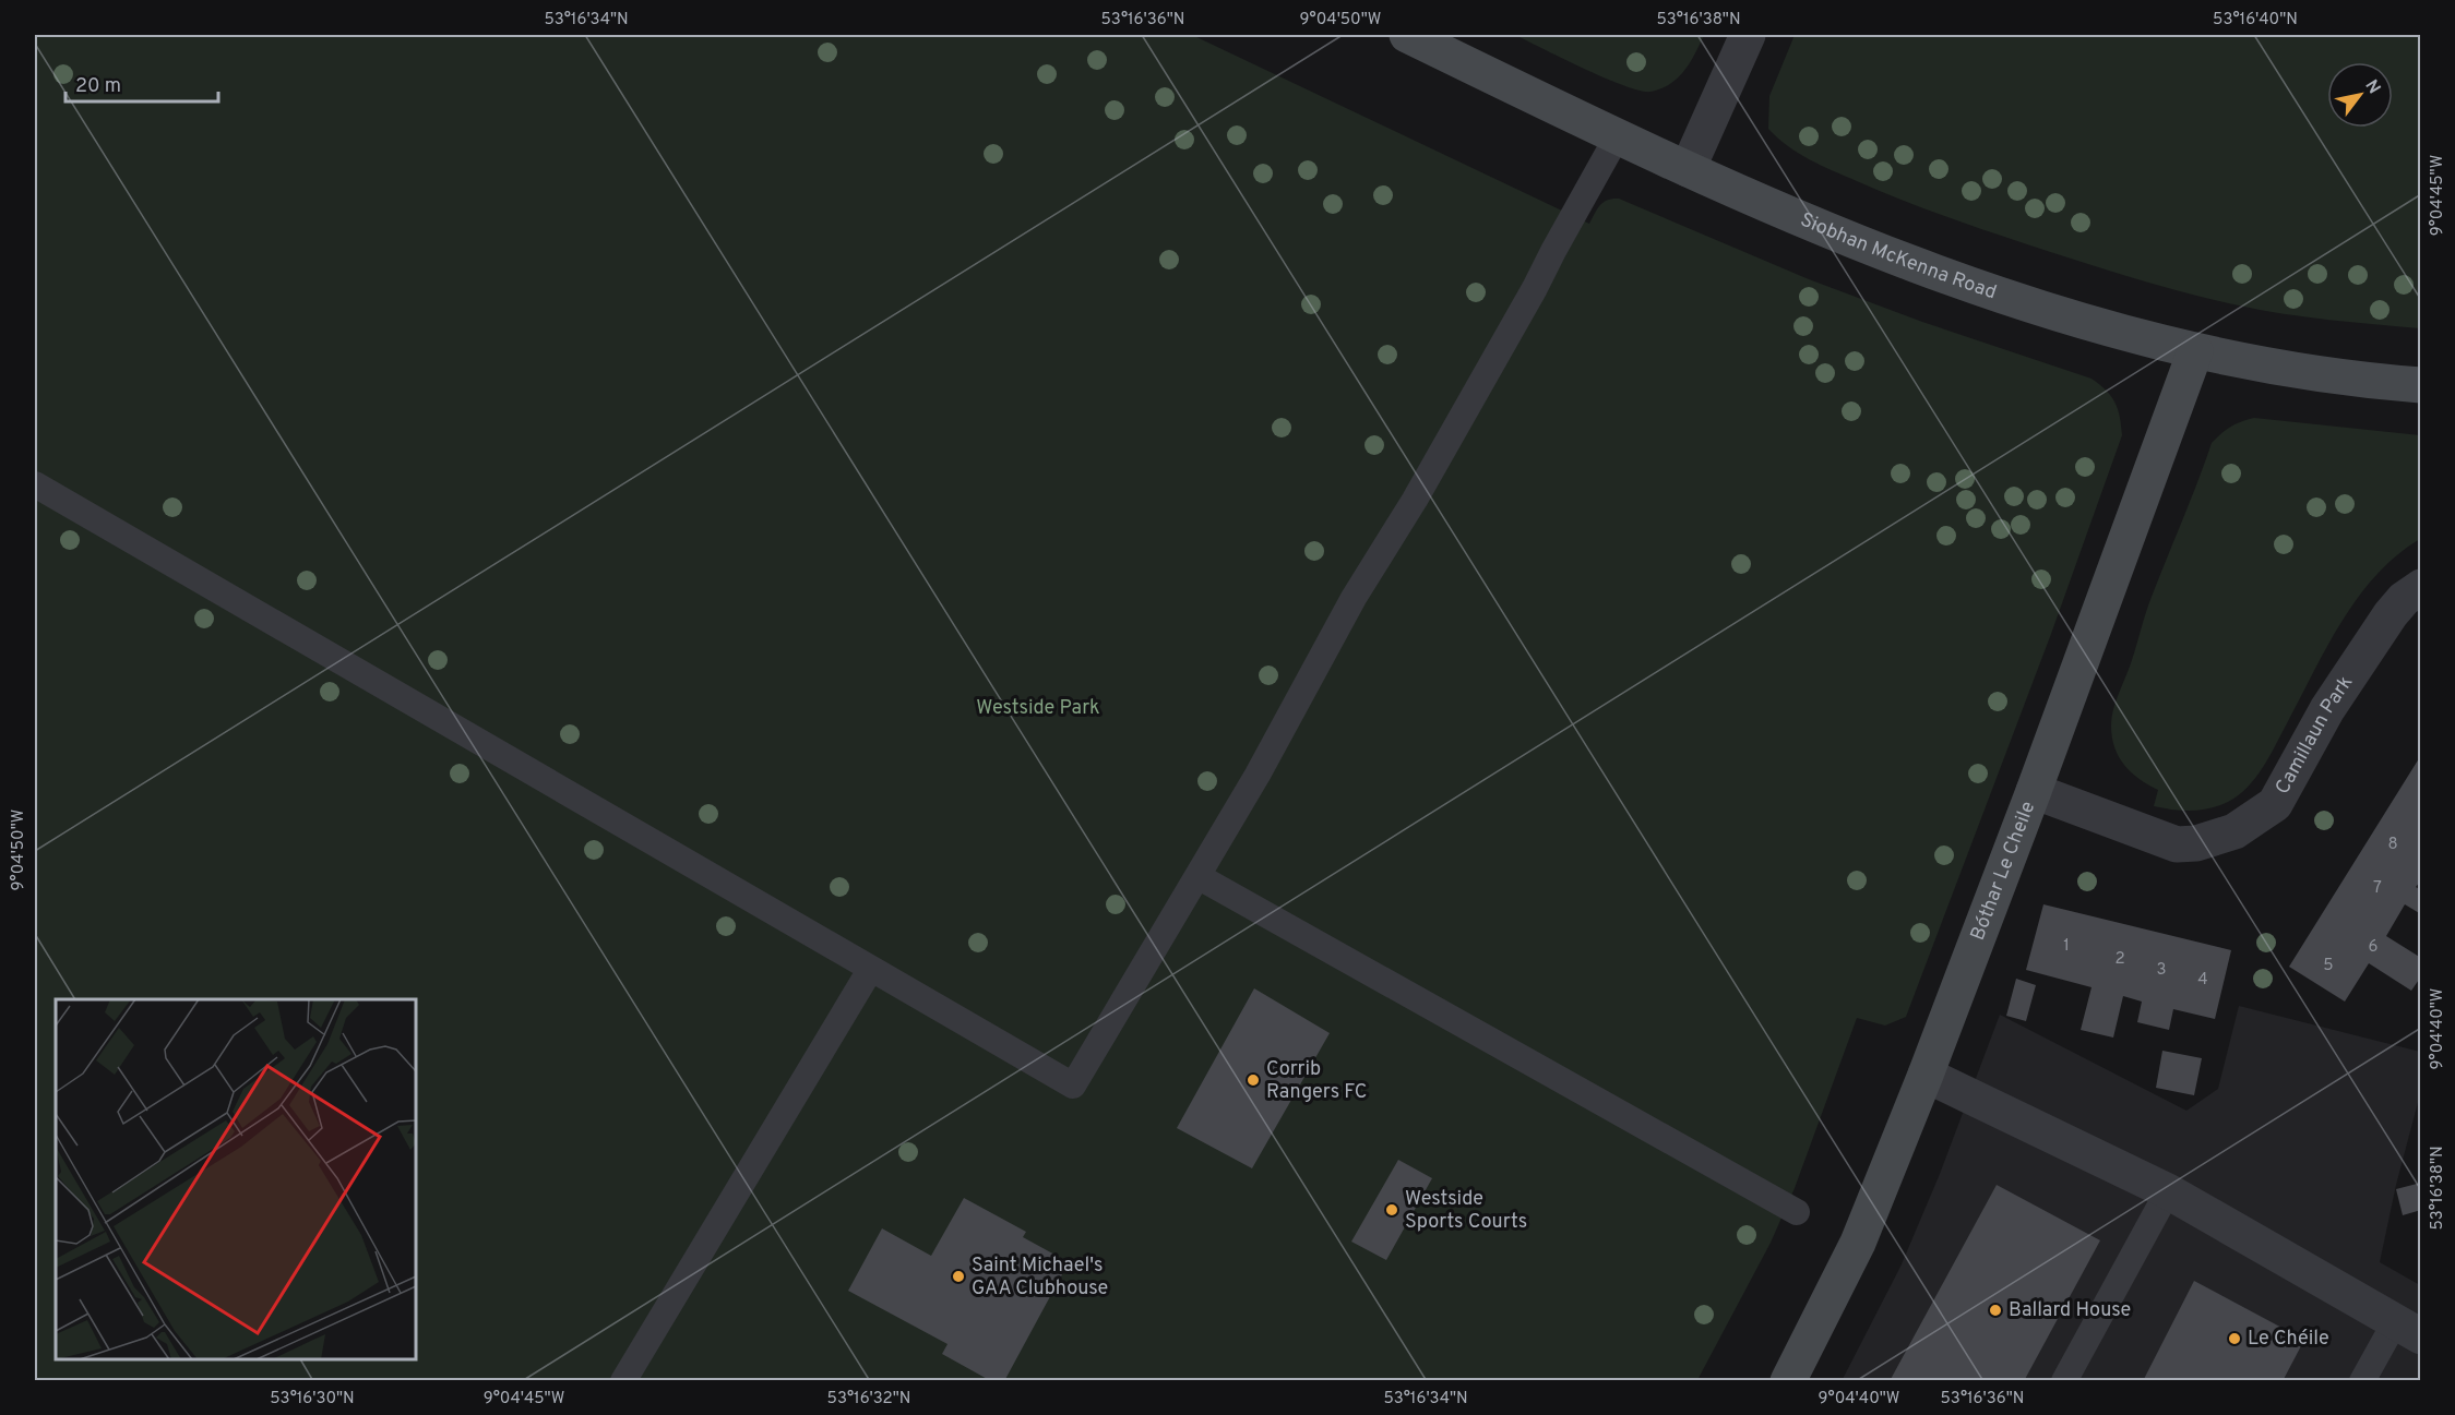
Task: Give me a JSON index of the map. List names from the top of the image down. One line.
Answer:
{"streets":{"street":["Siobhan McKenna Road","Camillaun Park","Bóthar Le Cheile"]},"crossings":[["Siobhan McKenna Road","Bóthar Le Cheile"],["Camillaun Park","Bóthar Le Cheile"]],"parks":["Westside Park"],"places":["Corrib Rangers FC","Westside Sports Courts","Saint Michael's GAA Clubhouse","Ballard House","Le Chéile"],"house_numbers":["8","7","1","6","2","5","3","4"],"scale_bar":"20 m","north":"top right","coordinates":["53°16'34\"N","53°16'36\"N","9°04'50\"W","53°16'38\"N","53°16'40\"N","9°04'45\"W","9°04'40\"W","53°16'30\"N","53°16'32\"N"]}
